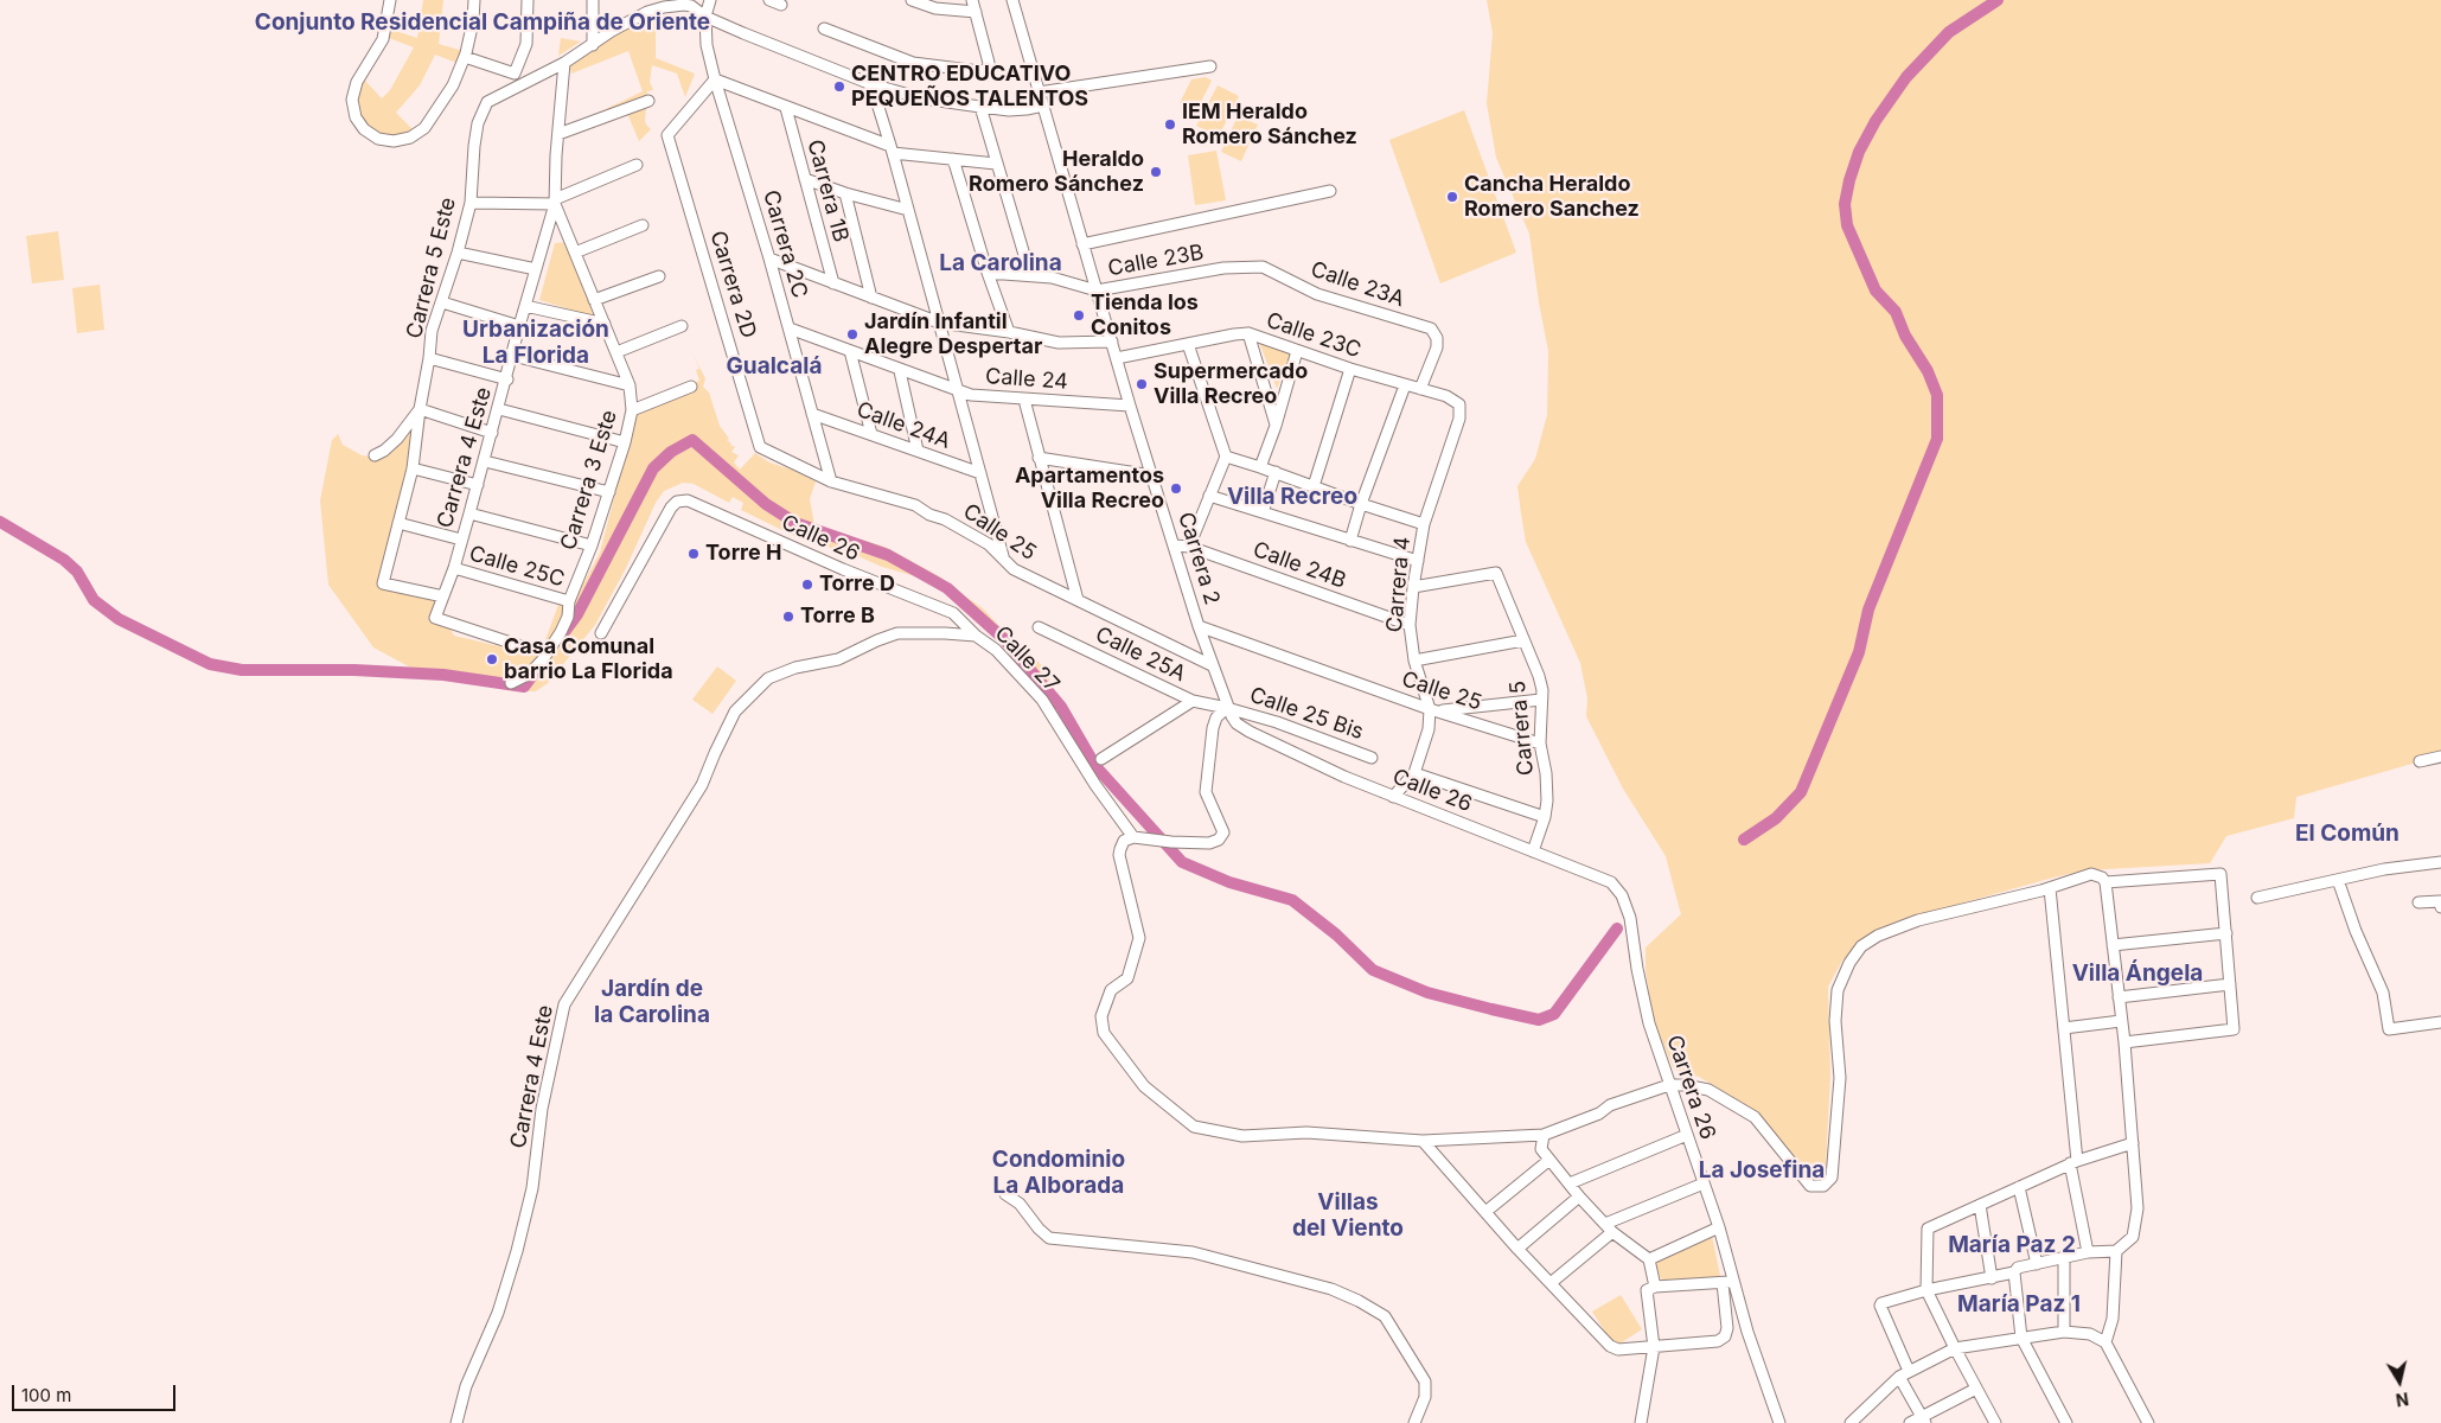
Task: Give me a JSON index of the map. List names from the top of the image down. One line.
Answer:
{"streets":{"street":["Carrera 1B","Carrera 2C","Calle 23B","Carrera 5 Este","Carrera 2D","Calle 23A","Calle 23C","Calle 24","Calle 24A","Carrera 4 Este","Carrera 3 Este","Calle 25","Calle 26","Carrera 2","Calle 24B","Calle 25C","Carrera 4","Calle 25A","Calle 27","Calle 25 Bis","Carrera 5","Carrera 26"]},"crossings":[["Carrera 2C","Carrera 2D"],["Carrera 2C","Calle 24"],["Carrera 2C","Calle 24A"],["Carrera 2C","Calle 25"],["Calle 23B","Calle 23A"],["Calle 23B","Carrera 2"],["Carrera 5 Este","Carrera 4 Este"],["Carrera 2D","Calle 25"],["Calle 23A","Calle 23C"],["Calle 23C","Carrera 2"],["Calle 23C","Carrera 4"],["Calle 24","Carrera 2"],["Carrera 4 Este","Carrera 3 Este"],["Carrera 4 Este","Calle 25C"],["Carrera 4 Este","Calle 27"],["Carrera 3 Este","Calle 25C"],["Calle 25","Carrera 2"],["Calle 25","Carrera 4"],["Calle 25","Carrera 5"],["Calle 26","Carrera 2"],["Calle 26","Carrera 4"],["Calle 26","Calle 25A"],["Calle 26","Calle 27"],["Calle 26","Calle 25 Bis"],["Calle 26","Carrera 5"],["Calle 26","Carrera 26"],["Carrera 2","Calle 24B"],["Carrera 2","Calle 25A"],["Carrera 2","Calle 25 Bis"],["Calle 24B","Carrera 4"],["Carrera 4","Carrera 5"],["Calle 25A","Calle 25 Bis"]],"districts":["Conjunto Residencial Campiña de Oriente","La Carolina","Urbanización La Florida","Gualcalá","Villa Recreo","El Común","Villa Ángela","Jardín de la Carolina","Condominio La Alborada","La Josefina","Villas del Viento","María Paz 2","María Paz 1"],"places":["CENTRO EDUCATIVO PEQUEÑOS TALENTOS","IEM Heraldo Romero Sánchez","Heraldo Romero Sánchez","Cancha Heraldo Romero Sanchez","Tienda los Conitos","Jardín Infantil Alegre Despertar","Supermercado Villa Recreo","Apartamentos Villa Recreo","Torre H","Torre D","Torre B","Casa Comunal barrio La Florida"],"scale_bar":"100 m","north":"bottom"}
